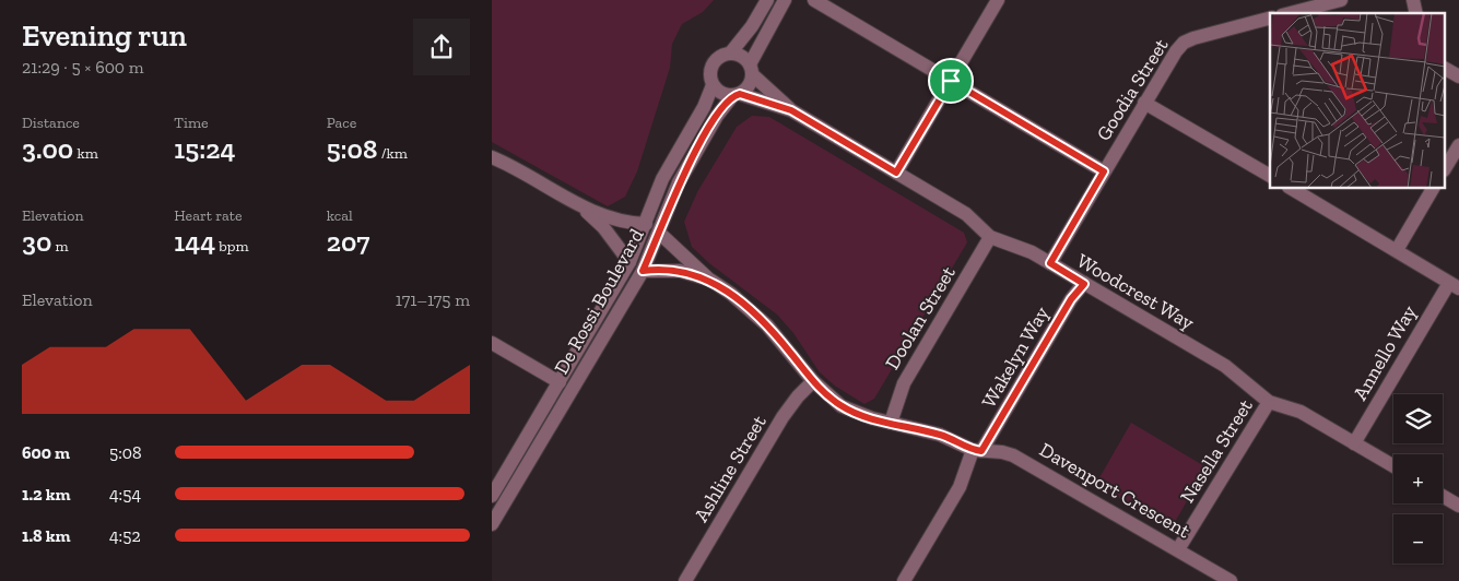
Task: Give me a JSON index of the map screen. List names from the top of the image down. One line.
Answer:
{"streets":{"street":["Goodia Street","Woodcrest Way","De Rossi Boulevard","Doolan Street","Annello Way","Wakelyn Way","Nasella Street","Ashline Street","Davenport Crescent"]},"crossings":[["Goodia Street","Woodcrest Way"],["Woodcrest Way","De Rossi Boulevard"],["Woodcrest Way","Doolan Street"],["Woodcrest Way","Annello Way"],["Woodcrest Way","Wakelyn Way"],["Woodcrest Way","Nasella Street"],["Wakelyn Way","Davenport Crescent"],["Nasella Street","Davenport Crescent"]],"page":{"heading":["Evening run","21:29 · 5 × 600 m"],"stats":[["Distance","3.00 km"],["Time","15:24"],["Pace","5:08 /km"],["Elevation","30 m"],["Heart rate","144 bpm"],["kcal","207"]],"chart":["Elevation","171–175 m"],"map_buttons":["+","−"],"list":[{"name":"600 m","note":"5:08"},{"name":"1.2 km","note":"4:54"},{"name":"1.8 km","note":"4:52"}]}}
